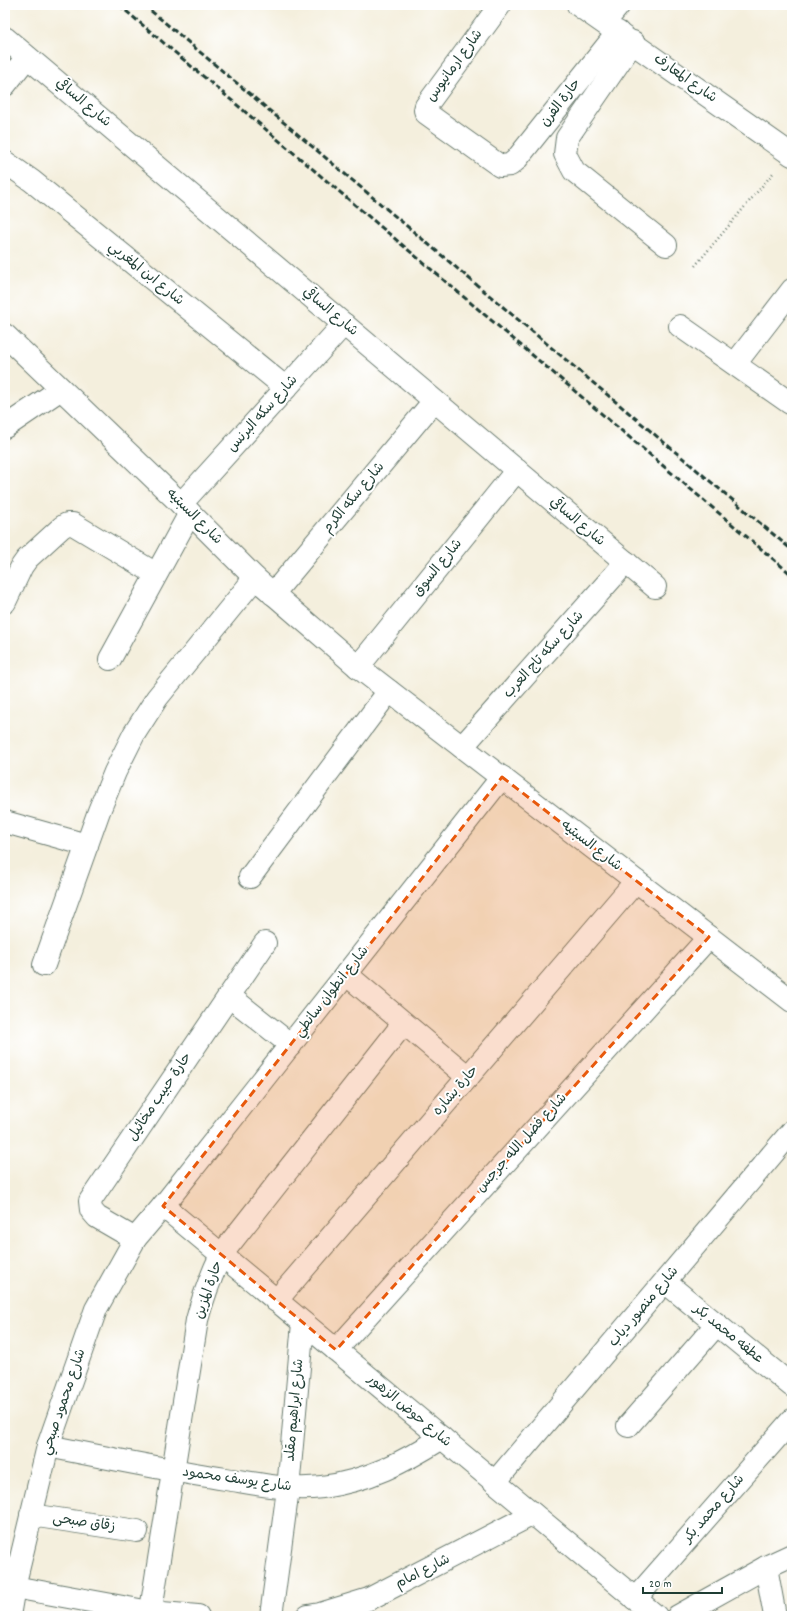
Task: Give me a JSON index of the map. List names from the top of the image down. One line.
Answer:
{"streets":{"street":["شارع ارمانيوس","شارع المعارف","شارع الساقي","حارة الفرن","شارع ابن المغربي","شارع سكه البرنس","شارع سكه الكرم","شارع السبتيه","شارع السوق","شارع سكه تاج العرب","شارع انطوان سانطي","حارة بشاره","حارة حبيب مخائيل","شارع فضل الله جرجس","حارة المزين","شارع منصور دياب","عطفه محمد بكر","شارع محمود صبحي","شارع ابراهيم مقلد","شارع حوض الزهور","شارع يوسف محمود","شارع محمد بكر","زقاق صبحى","شارع امام"]},"crossings":[["شارع ارمانيوس","حارة الفرن"],["شارع المعارف","حارة الفرن"],["شارع الساقي","شارع سكه البرنس"],["شارع الساقي","شارع سكه الكرم"],["شارع الساقي","شارع السوق"],["شارع الساقي","شارع سكه تاج العرب"],["شارع ابن المغربي","شارع سكه البرنس"],["شارع سكه البرنس","شارع السبتيه"],["شارع سكه الكرم","شارع السبتيه"],["شارع السبتيه","شارع السوق"],["شارع السبتيه","شارع سكه تاج العرب"],["شارع السبتيه","شارع انطوان سانطي"],["شارع السبتيه","حارة بشاره"],["شارع السبتيه","شارع فضل الله جرجس"],["شارع انطوان سانطي","شارع محمود صبحي"],["شارع انطوان سانطي","شارع حوض الزهور"],["حارة بشاره","شارع حوض الزهور"],["حارة حبيب مخائيل","شارع محمود صبحي"],["شارع فضل الله جرجس","شارع حوض الزهور"],["حارة المزين","شارع حوض الزهور"],["حارة المزين","شارع يوسف محمود"],["شارع منصور دياب","عطفه محمد بكر"],["شارع منصور دياب","شارع حوض الزهور"],["شارع محمود صبحي","شارع حوض الزهور"],["شارع محمود صبحي","شارع يوسف محمود"],["شارع محمود صبحي","زقاق صبحى"],["شارع ابراهيم مقلد","شارع حوض الزهور"],["شارع ابراهيم مقلد","شارع يوسف محمود"],["شارع حوض الزهور","شارع يوسف محمود"],["شارع حوض الزهور","شارع محمد بكر"],["شارع حوض الزهور","شارع امام"]],"scale_bar":"20 m"}
